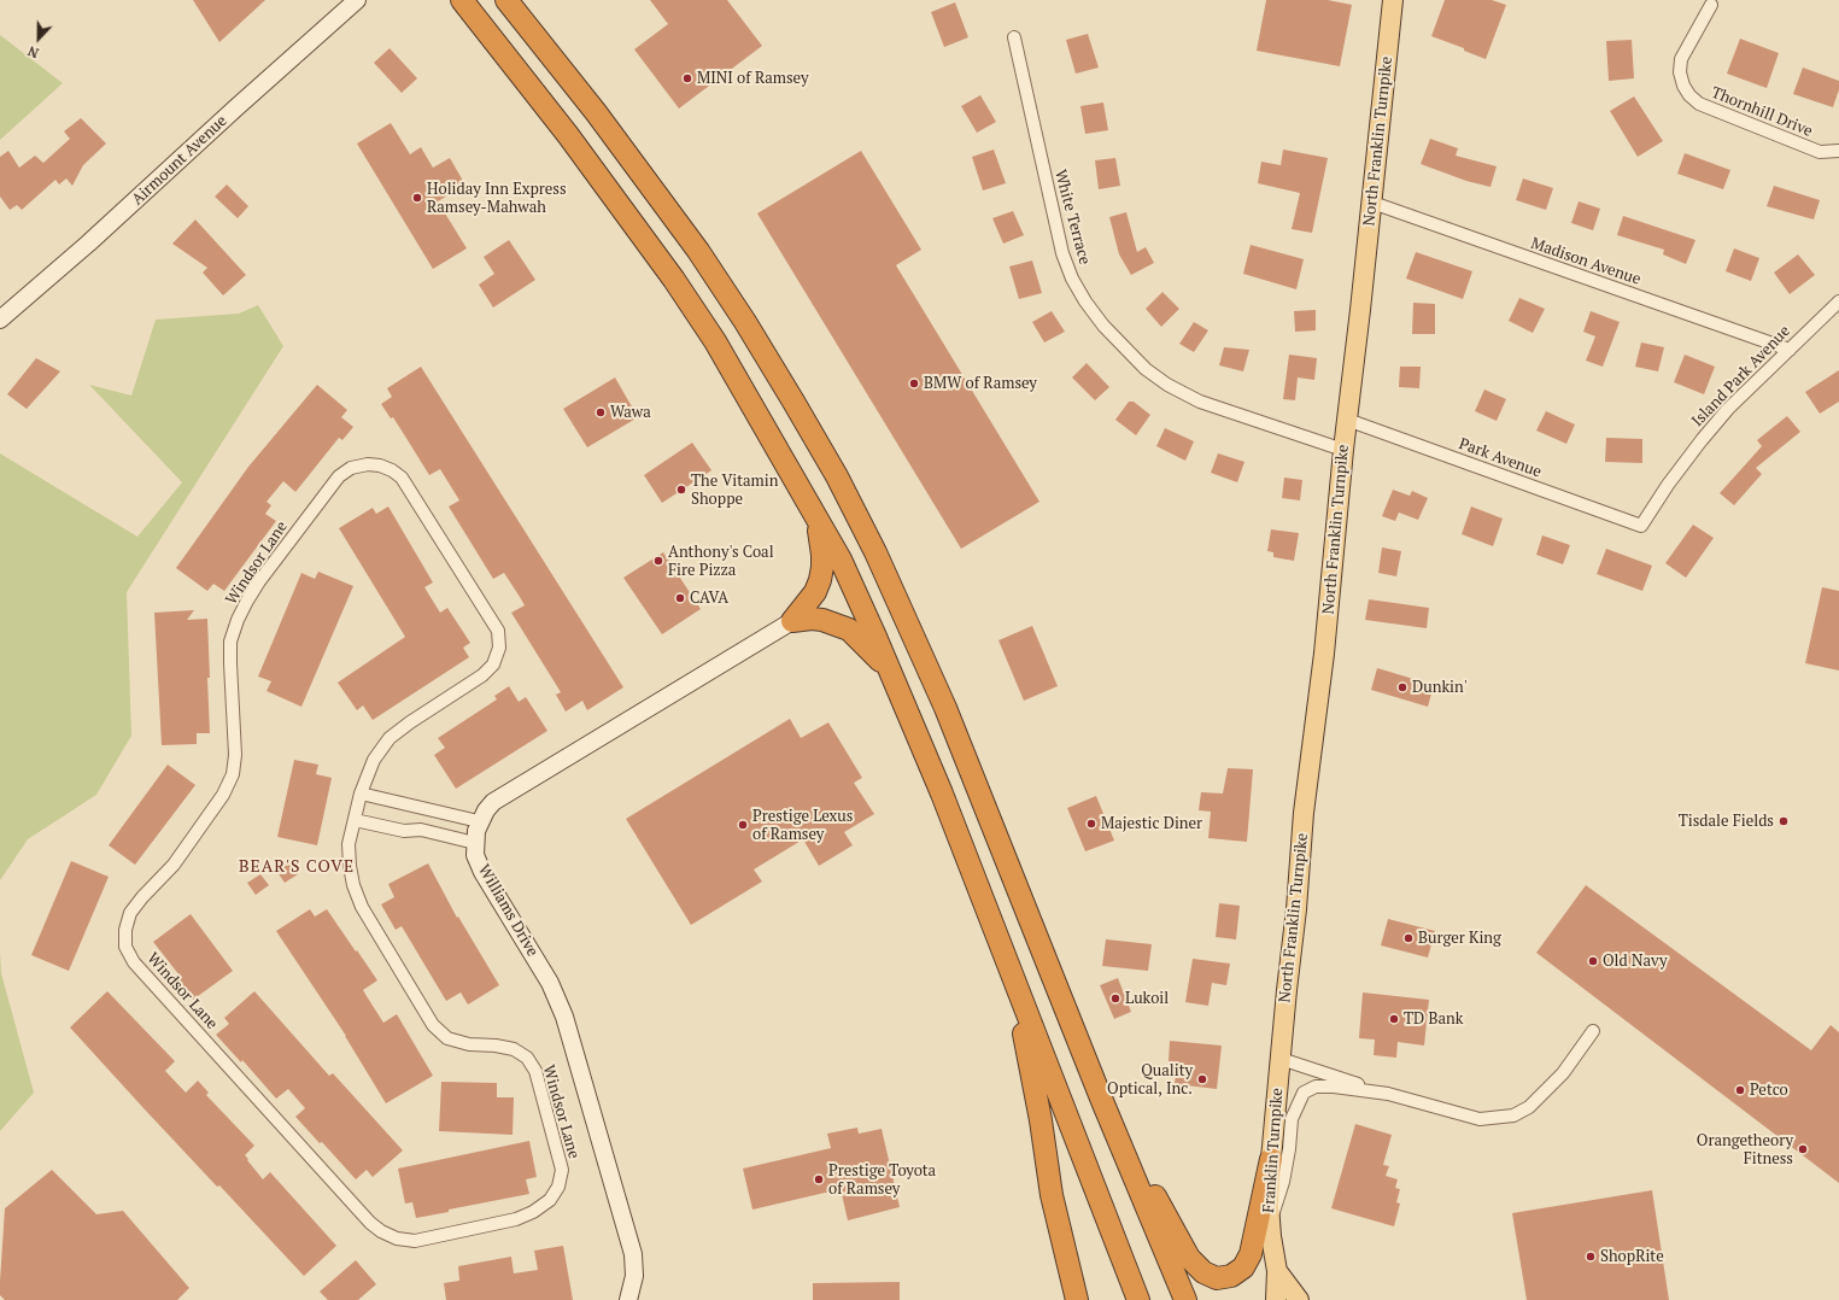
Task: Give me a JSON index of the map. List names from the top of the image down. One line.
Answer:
{"streets":{"main road":["North Franklin Turnpike","Franklin Turnpike"],"street":["Thornhill Drive","Airmount Avenue","White Terrace","Madison Avenue","Island Park Avenue","Park Avenue","Windsor Lane","Williams Drive"]},"crossings":[["North Franklin Turnpike","White Terrace"],["North Franklin Turnpike","Madison Avenue"],["North Franklin Turnpike","Park Avenue"],["North Franklin Turnpike","Franklin Turnpike"],["Madison Avenue","Island Park Avenue"],["Island Park Avenue","Park Avenue"]],"districts":["BEAR'S COVE"],"places":["MINI of Ramsey","Holiday Inn Express Ramsey-Mahwah","BMW of Ramsey","Wawa","The Vitamin Shoppe","Anthony's Coal Fire Pizza","CAVA","Dunkin'","Tisdale Fields","Majestic Diner","Prestige Lexus of Ramsey","Burger King","Old Navy","Lukoil","TD Bank","Quality Optical, Inc.","Petco","Orangetheory Fitness","Prestige Toyota of Ramsey","ShopRite"],"north":"bottom"}
